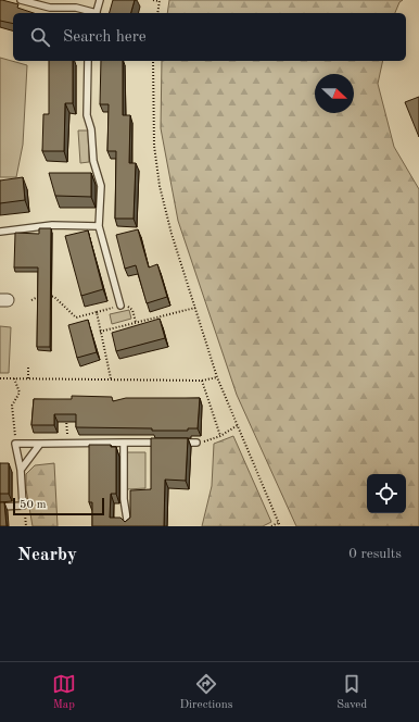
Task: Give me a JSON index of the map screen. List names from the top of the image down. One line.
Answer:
{"scale_bar":"50 m","north":"right","page":{"search":"Search here","scale":"50 m","heading":["Nearby","0 results"],"nav":["Map","Directions","Saved"]}}
